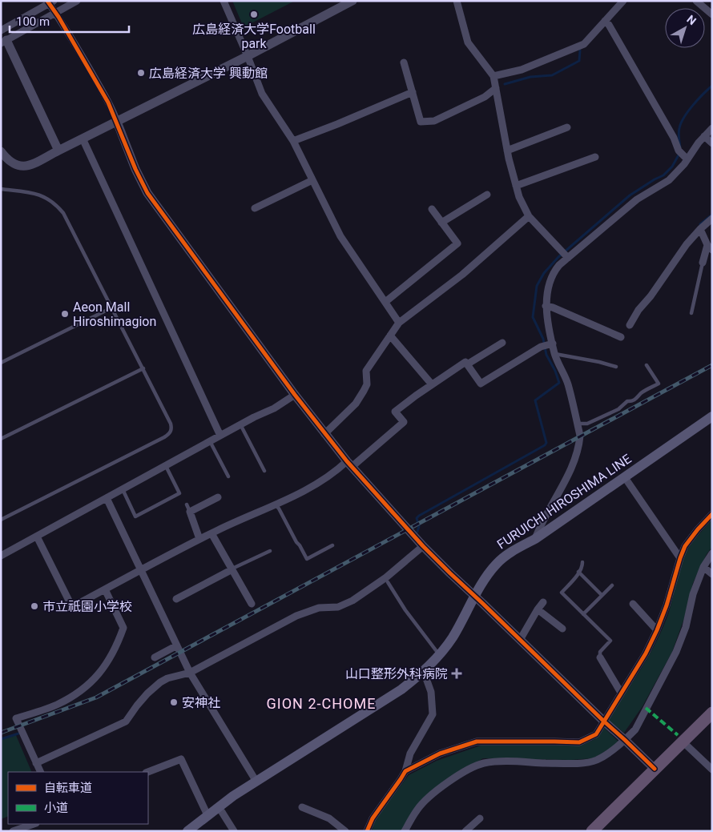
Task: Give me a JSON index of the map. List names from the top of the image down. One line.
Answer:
{"streets":{"main road":["FURUICHI HIROSHIMA LINE"]},"districts":["GION 2-CHOME"],"places":{"other":["広島経済大学Football park","広島経済大学 興動館","Aeon Mall Hiroshimagion","市立祇園小学校","安神社"],"health":["山口整形外科病院"]},"legend":["自転車道","小道"],"scale_bar":"100 m","north":"top right"}
